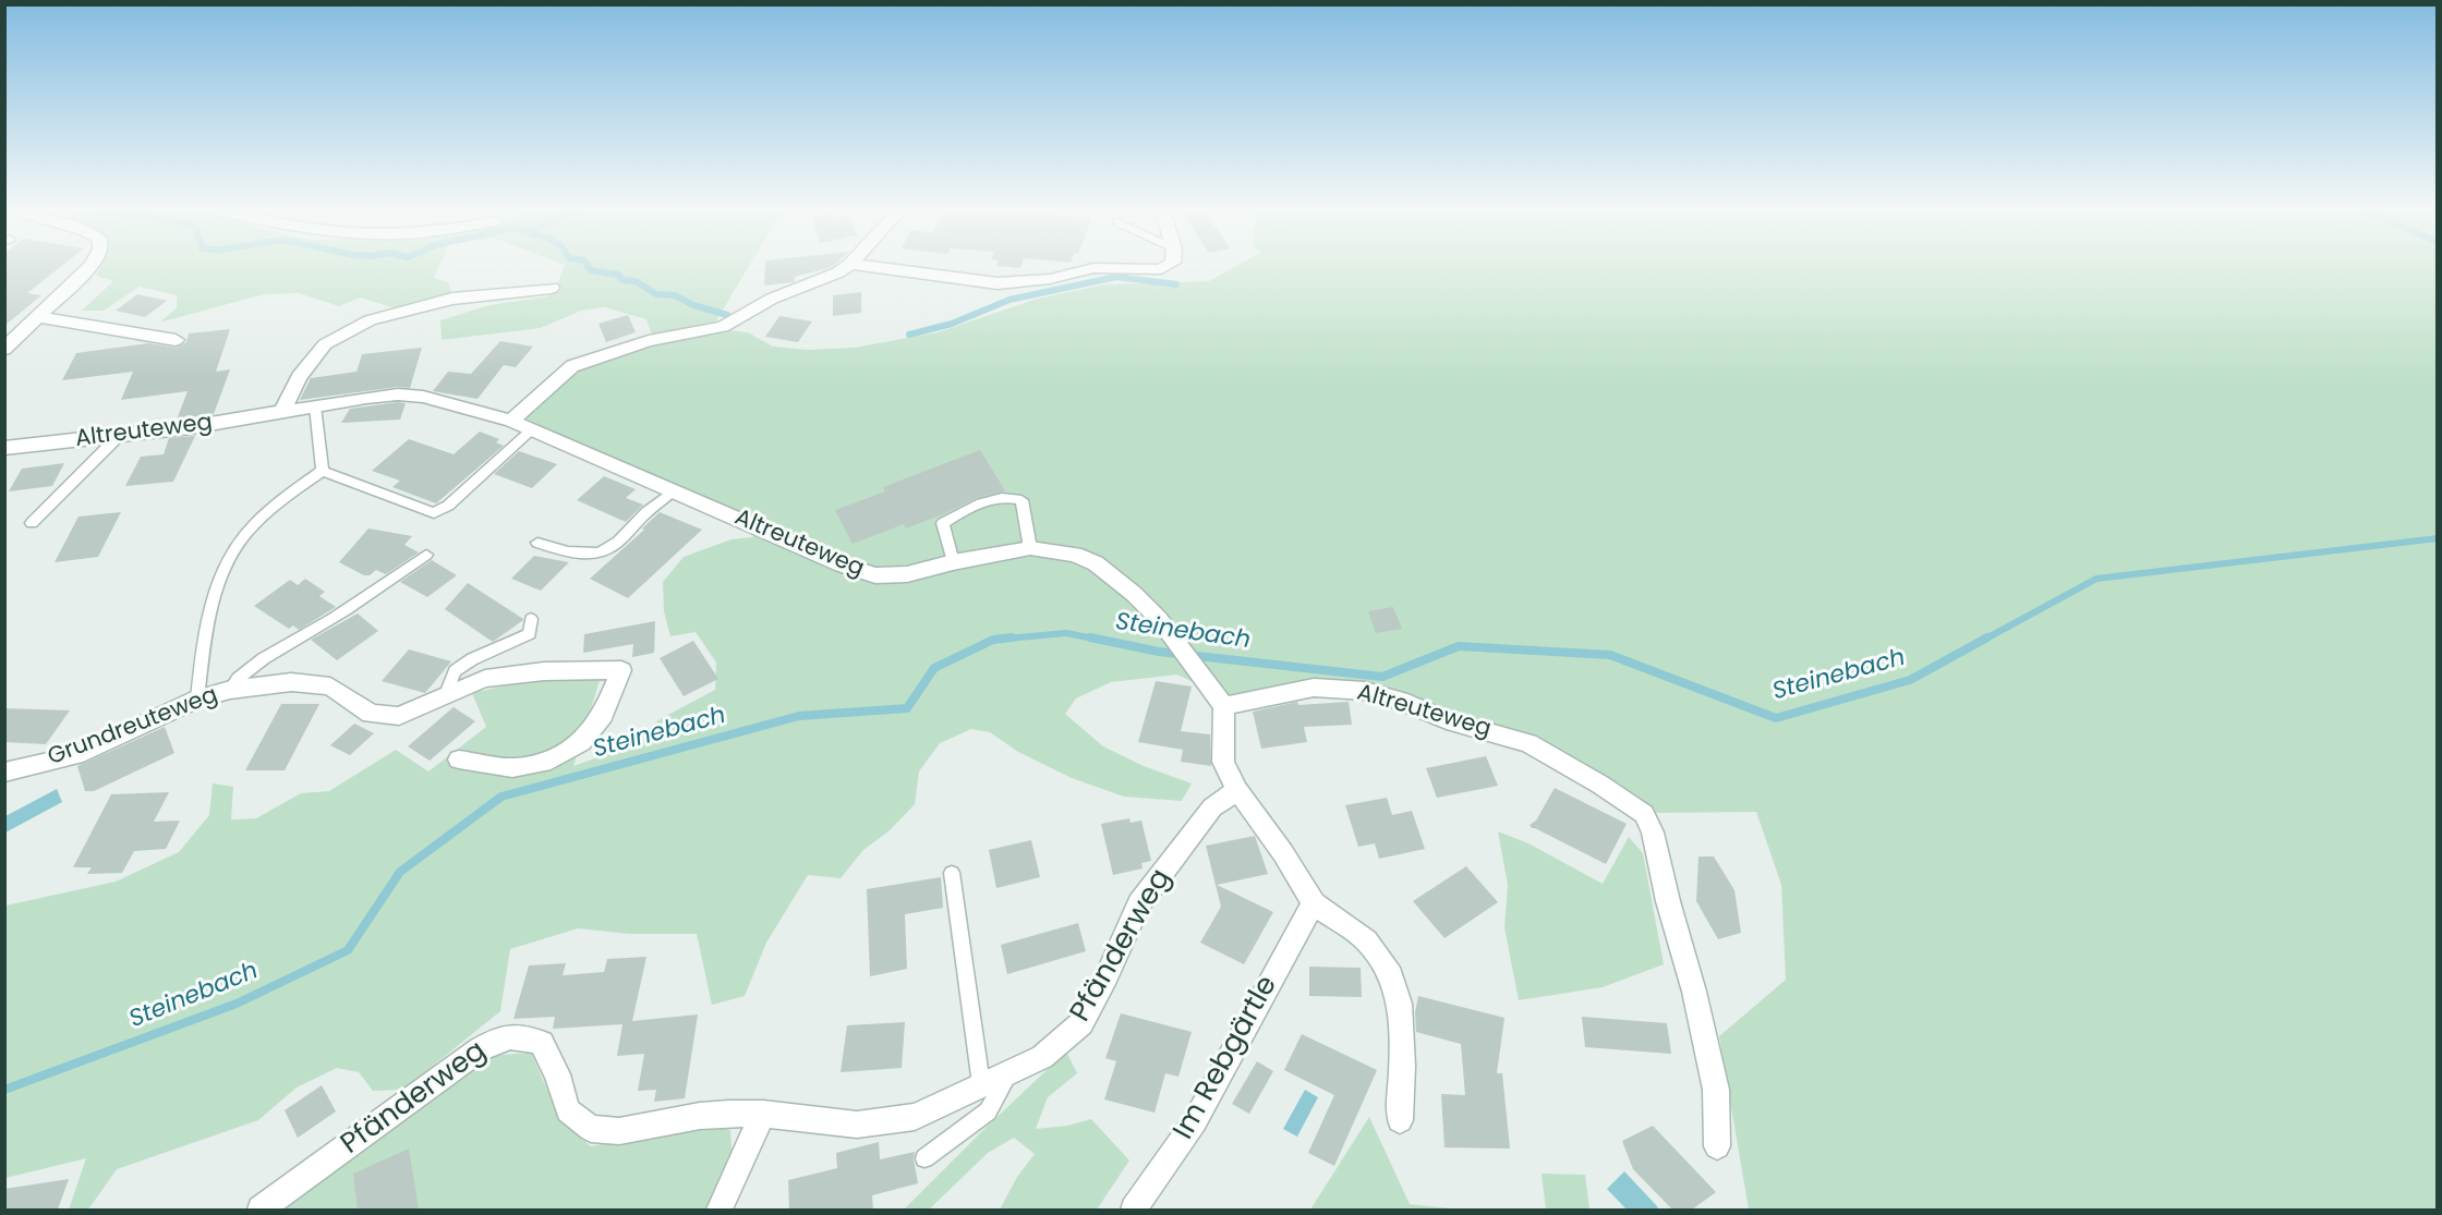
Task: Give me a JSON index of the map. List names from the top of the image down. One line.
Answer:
{"streets":{"street":["Altreuteweg","Grundreuteweg","Pfänderweg","Im Rebgärtle"]},"water":["Steinebach"]}
